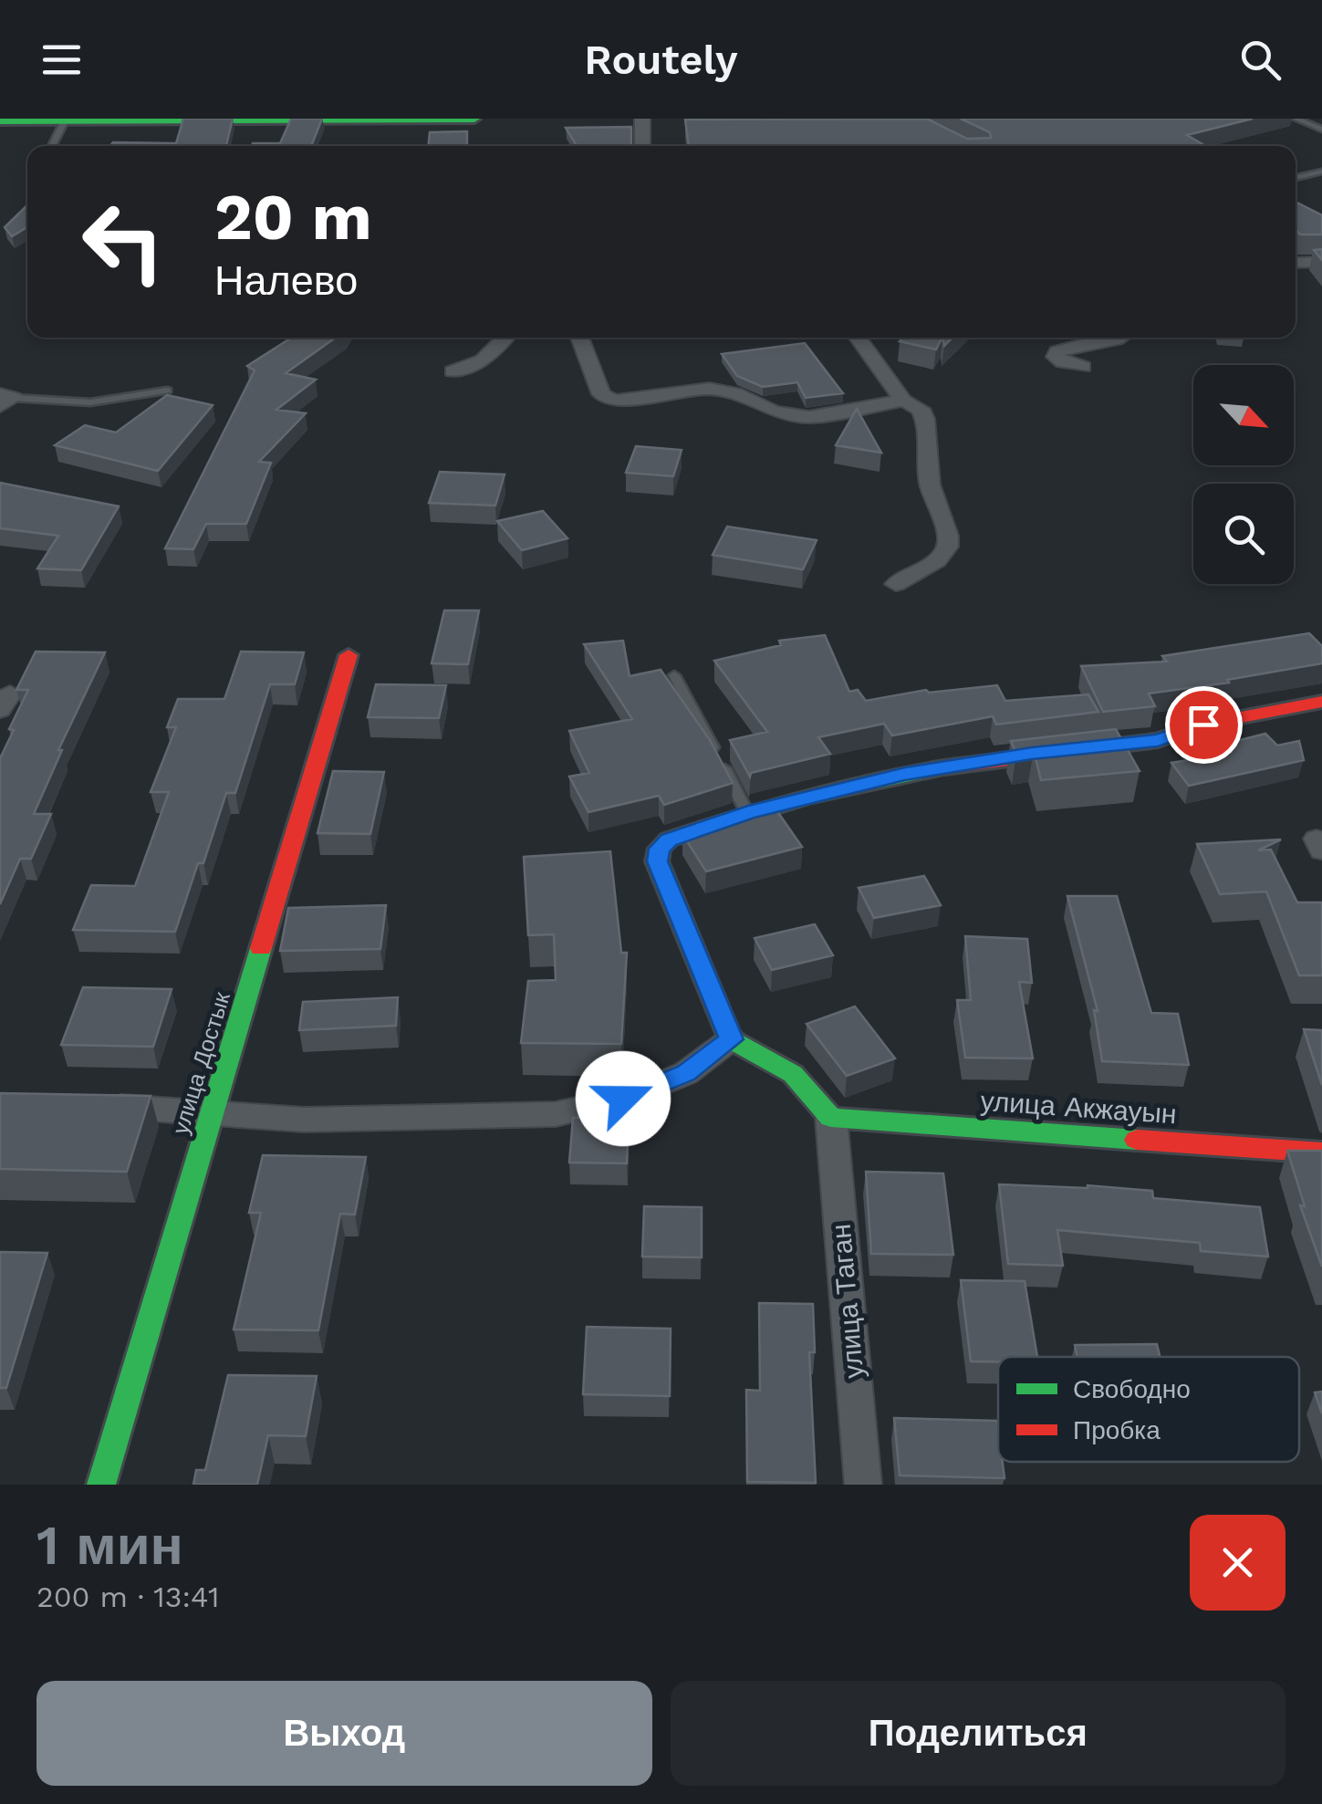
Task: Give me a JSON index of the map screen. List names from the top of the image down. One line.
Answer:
{"streets":{"street":["улица Достык","улица Акжауын","улица Таган"]},"crossings":[["улица Акжауын","улица Таган"]],"legend":["Свободно","Пробка"],"north":"bottom right","page":{"header":"Routely","turn":["20 m","Налево"],"heading":["1 мин","200 m · 13:41"],"buttons":["Выход","Поделиться"]}}
